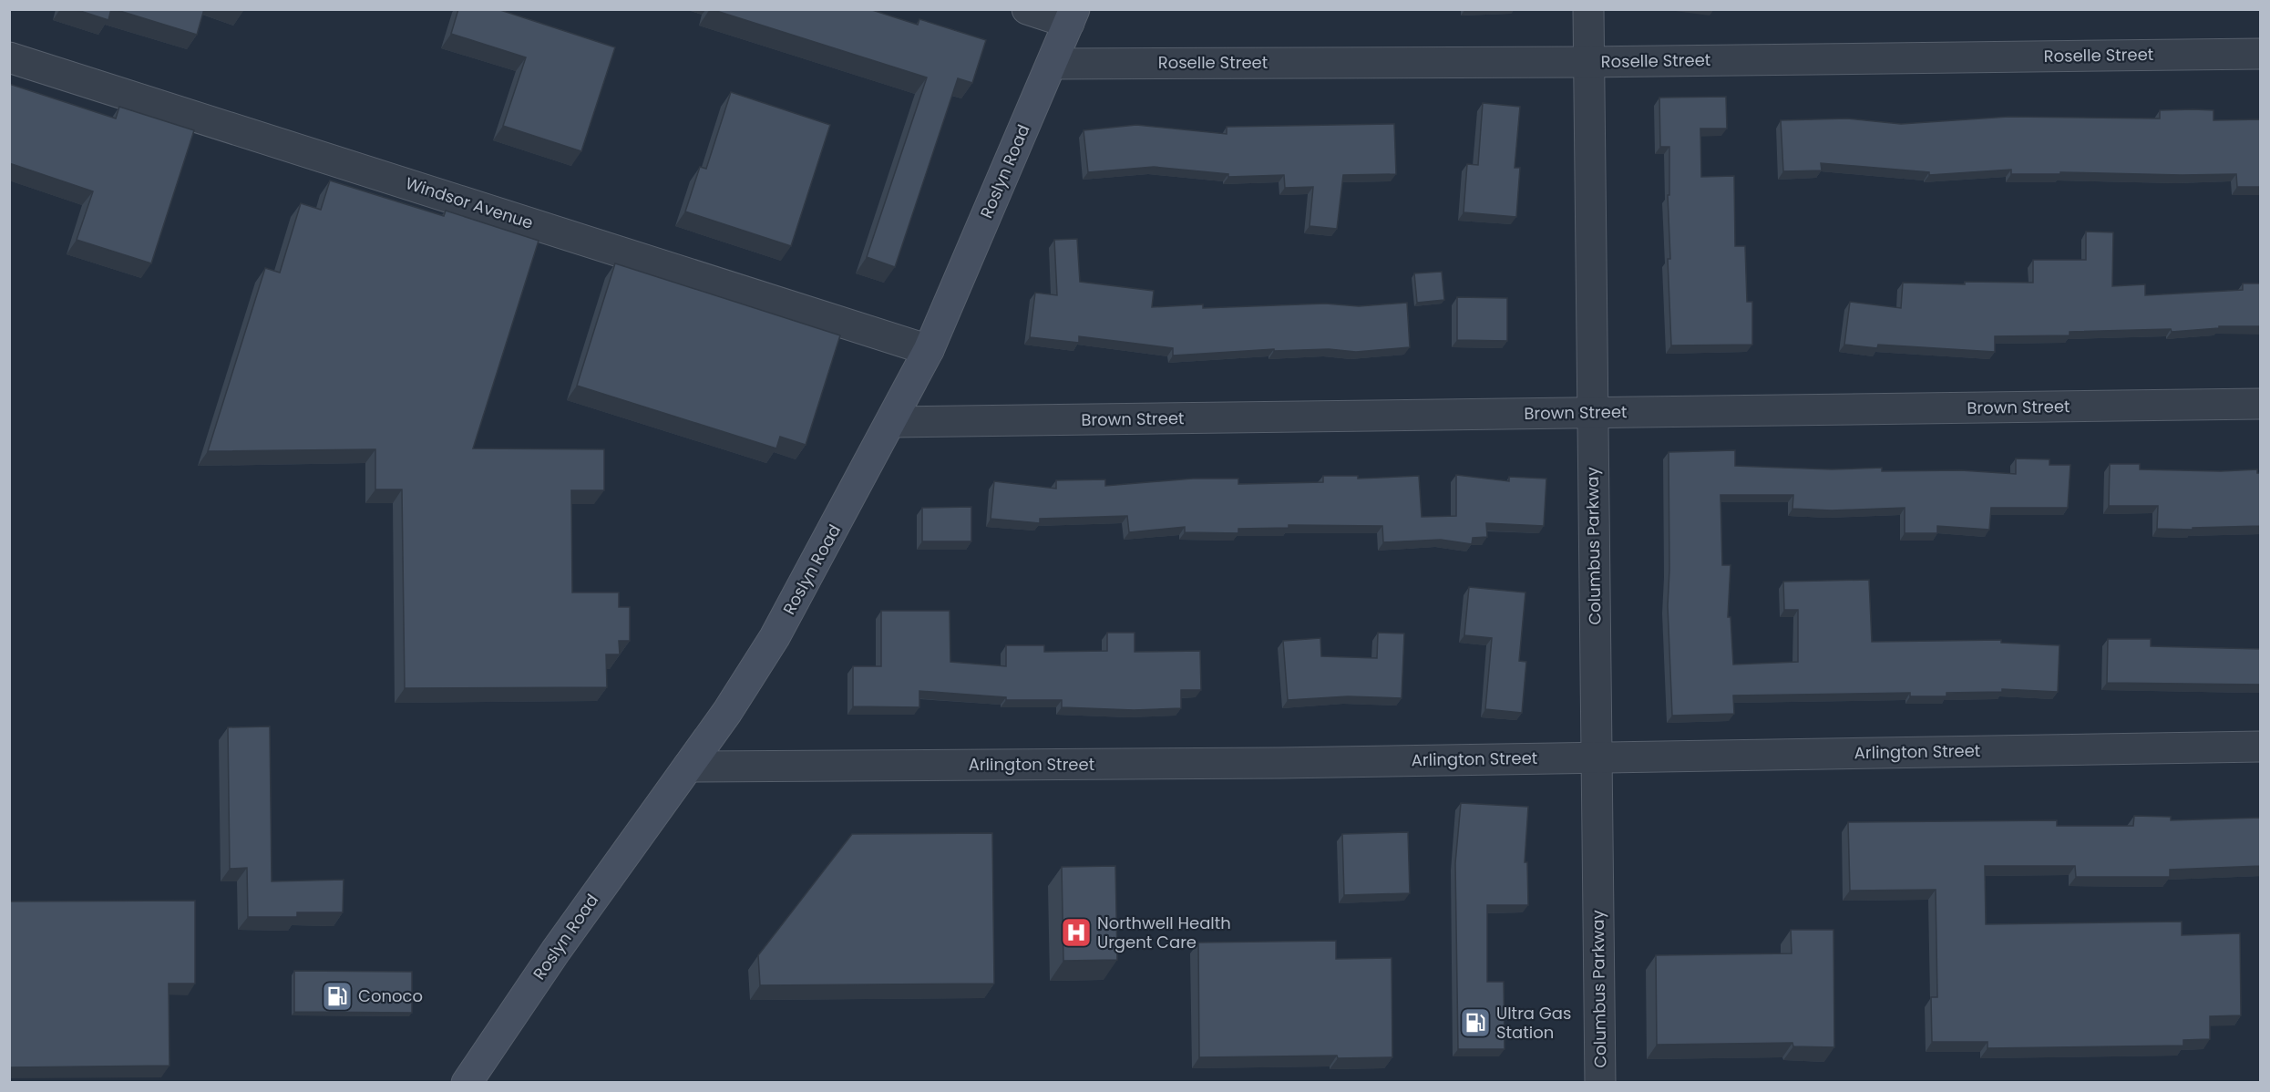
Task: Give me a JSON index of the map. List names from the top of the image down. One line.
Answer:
{"streets":{"main road":["Roslyn Road"],"street":["Roselle Street","Windsor Avenue","Brown Street","Columbus Parkway","Arlington Street"]},"crossings":[["Roselle Street","Roslyn Road"],["Roselle Street","Columbus Parkway"],["Roslyn Road","Windsor Avenue"],["Roslyn Road","Brown Street"],["Roslyn Road","Arlington Street"],["Brown Street","Columbus Parkway"],["Columbus Parkway","Arlington Street"]],"places":{"hospital":["Northwell Health Urgent Care"],"fuel station":["Conoco","Ultra Gas Station"]}}
